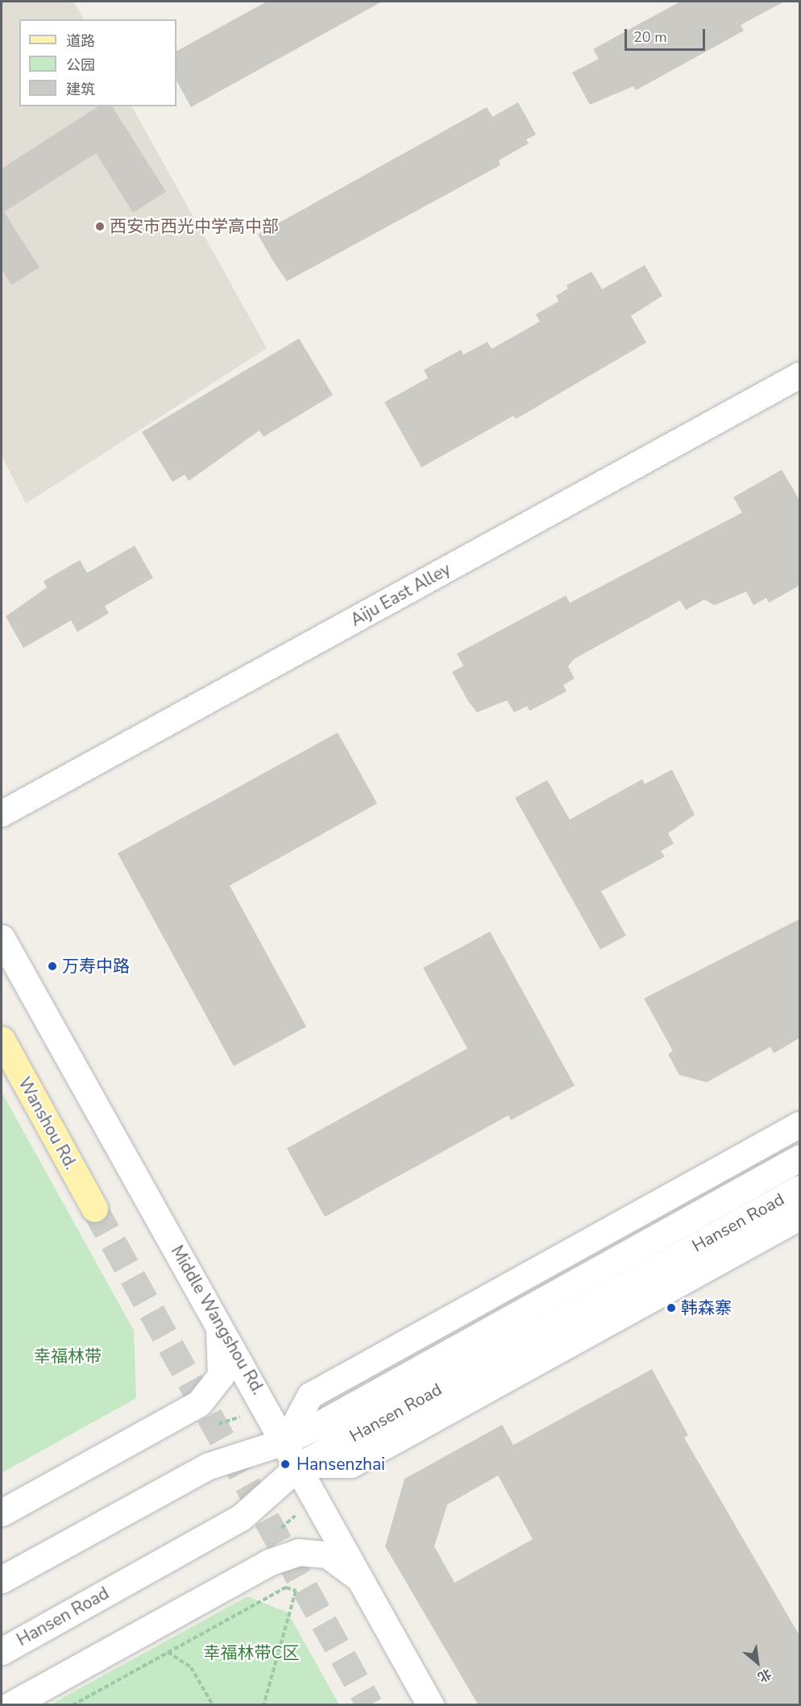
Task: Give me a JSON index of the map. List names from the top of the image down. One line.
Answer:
{"streets":{"main road":["Wanshou Rd.","Hansen Road","Middle Wangshou Rd."],"street":["Aiju East Alley"]},"crossings":[["Hansen Road","Middle Wangshou Rd."]],"parks":["幸福林带","幸福林带C区"],"places":["西安市西光中学高中部","万寿中路","韩森寨","Hansenzhai"],"legend":["道路","公园","建筑"],"scale_bar":"20 m","north":"bottom right"}
